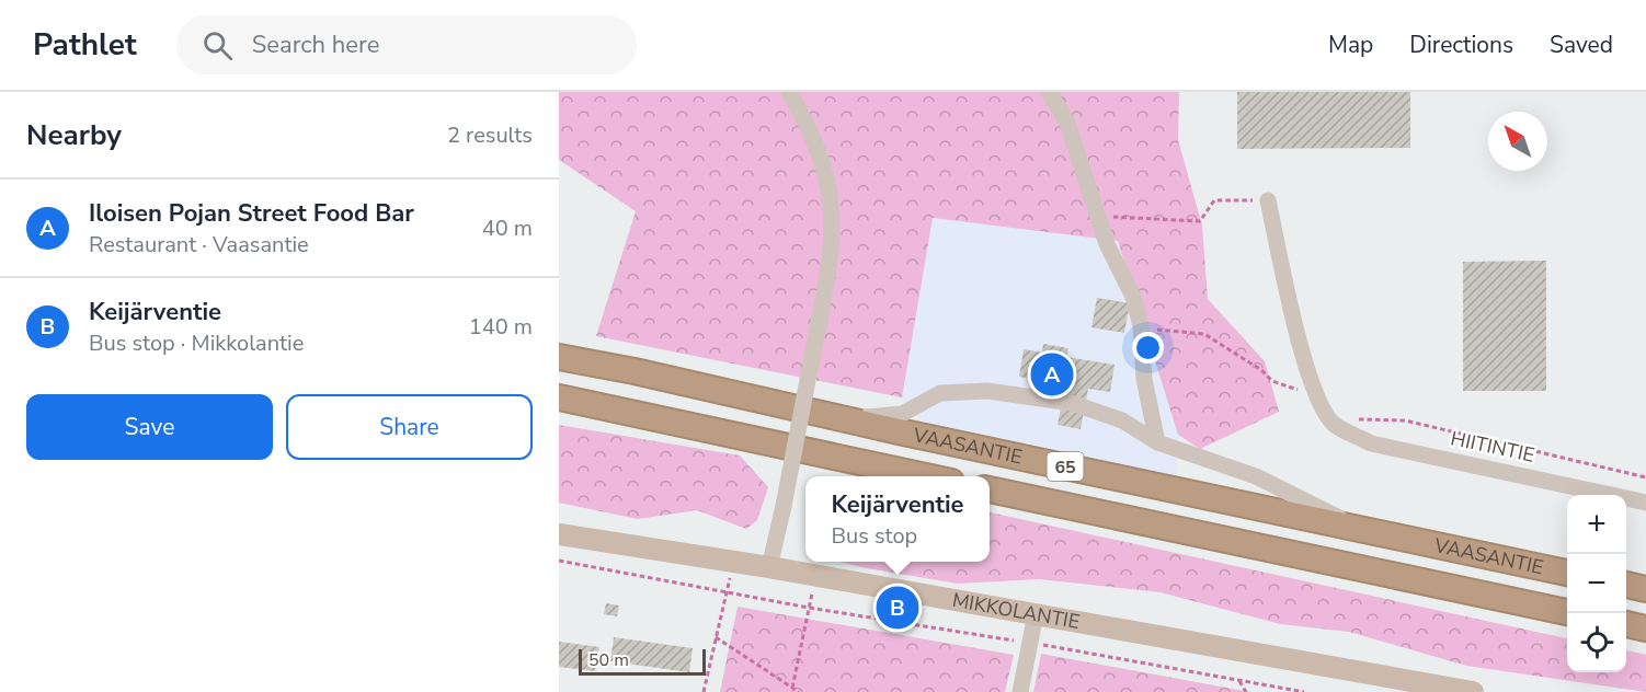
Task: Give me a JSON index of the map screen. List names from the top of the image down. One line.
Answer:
{"streets":{"highway":["VAASANTIE","65"],"main road":["MIKKOLANTIE"],"street":["HIITINTIE"]},"scale_bar":"50 m","north":"top left","page":{"header":"Pathlet","search":"Search here","nav":["Map","Directions","Saved"],"heading":["Nearby","2 results"],"list":[{"mark":"A","name":"Iloisen Pojan Street Food Bar","note":"Restaurant · Vaasantie","value":"40 m"},{"mark":"B","name":"Keijärventie","note":"Bus stop · Mikkolantie","value":"140 m"}],"pins":["A","B"],"buttons":["Save","Share"],"popup":["Keijärventie","Bus stop"],"map_buttons":["+","−"],"scale":"50 m"}}
